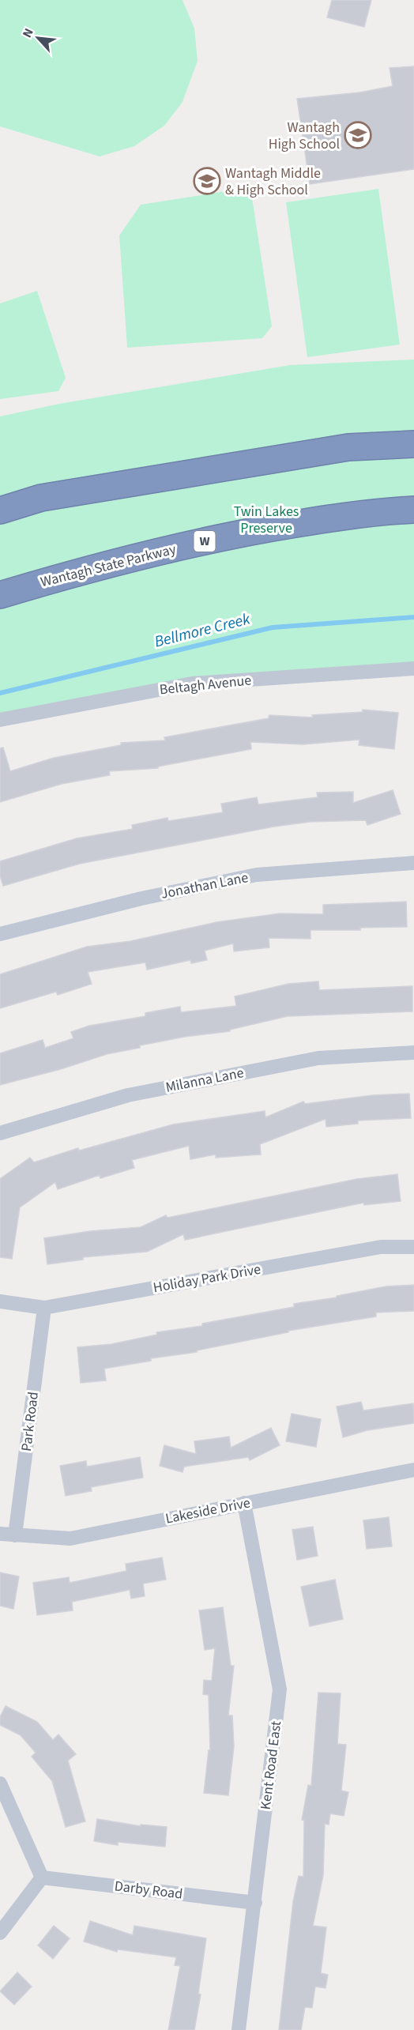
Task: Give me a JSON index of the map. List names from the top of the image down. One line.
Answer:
{"streets":{"highway":["W","Wantagh State Parkway"],"street":["Beltagh Avenue","Jonathan Lane","Milanna Lane","Holiday Park Drive","Park Road","Lakeside Drive","Kent Road East","Darby Road"]},"crossings":[["Holiday Park Drive","Park Road"],["Park Road","Lakeside Drive"],["Lakeside Drive","Kent Road East"],["Kent Road East","Darby Road"]],"water":["Bellmore Creek"],"parks":["Twin Lakes Preserve"],"places":{"school or university":["Wantagh High School","Wantagh Middle & High School"]},"north":"top left"}
